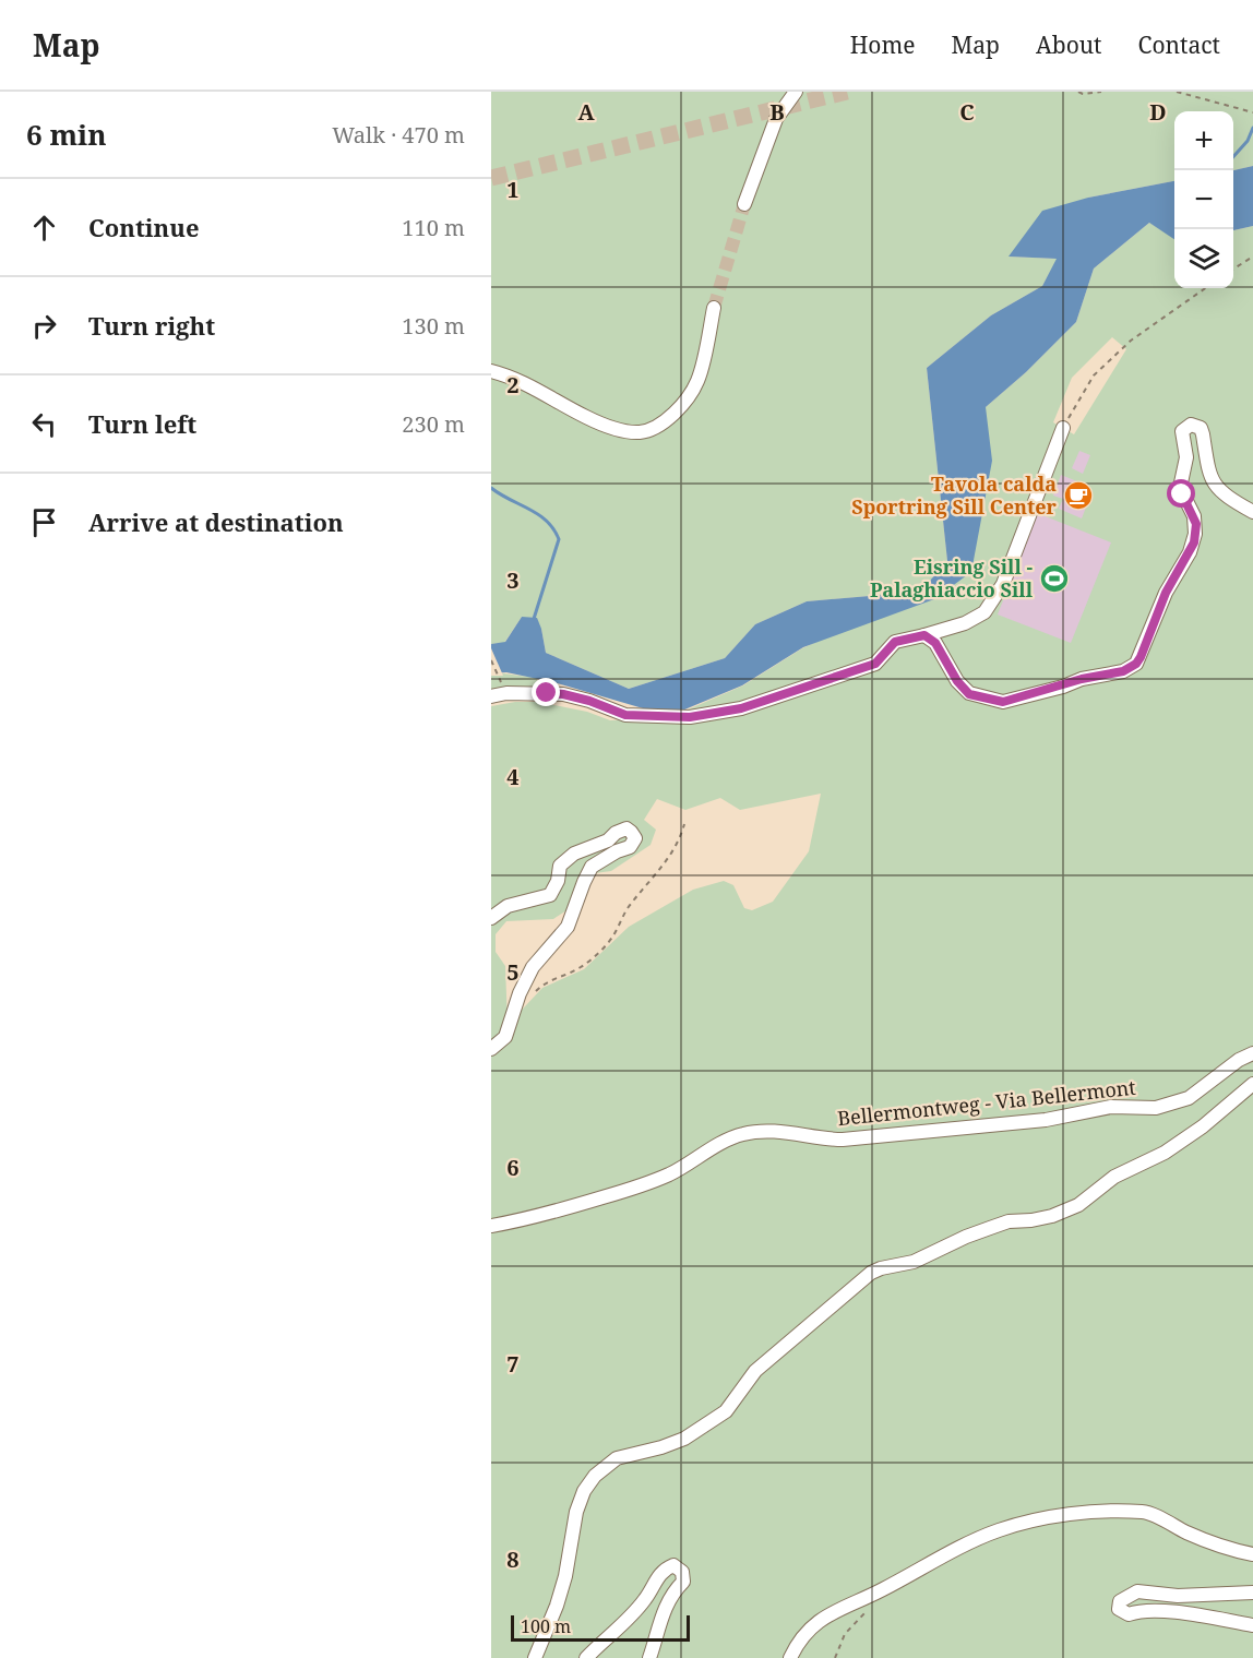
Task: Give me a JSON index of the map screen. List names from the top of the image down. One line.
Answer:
{"streets":{"street":["Bellermontweg - Via Bellermont"]},"places":{"cafe":["Tavola calda Sportring Sill Center"],"sports":["Eisring Sill - Palaghiaccio Sill"]},"scale_bar":"100 m","page":{"header":"Map","nav":["Home","Map","About","Contact"],"heading":["6 min","Walk · 470 m"],"map_buttons":["+","−"],"list":[["Continue","110 m"],["Turn right","130 m"],["Turn left","230 m"],"Arrive at destination"],"scale":"100 m"},"grid":{"columns":["A","B","C","D"],"rows":["1","2","3","4","5","6","7","8"]}}
